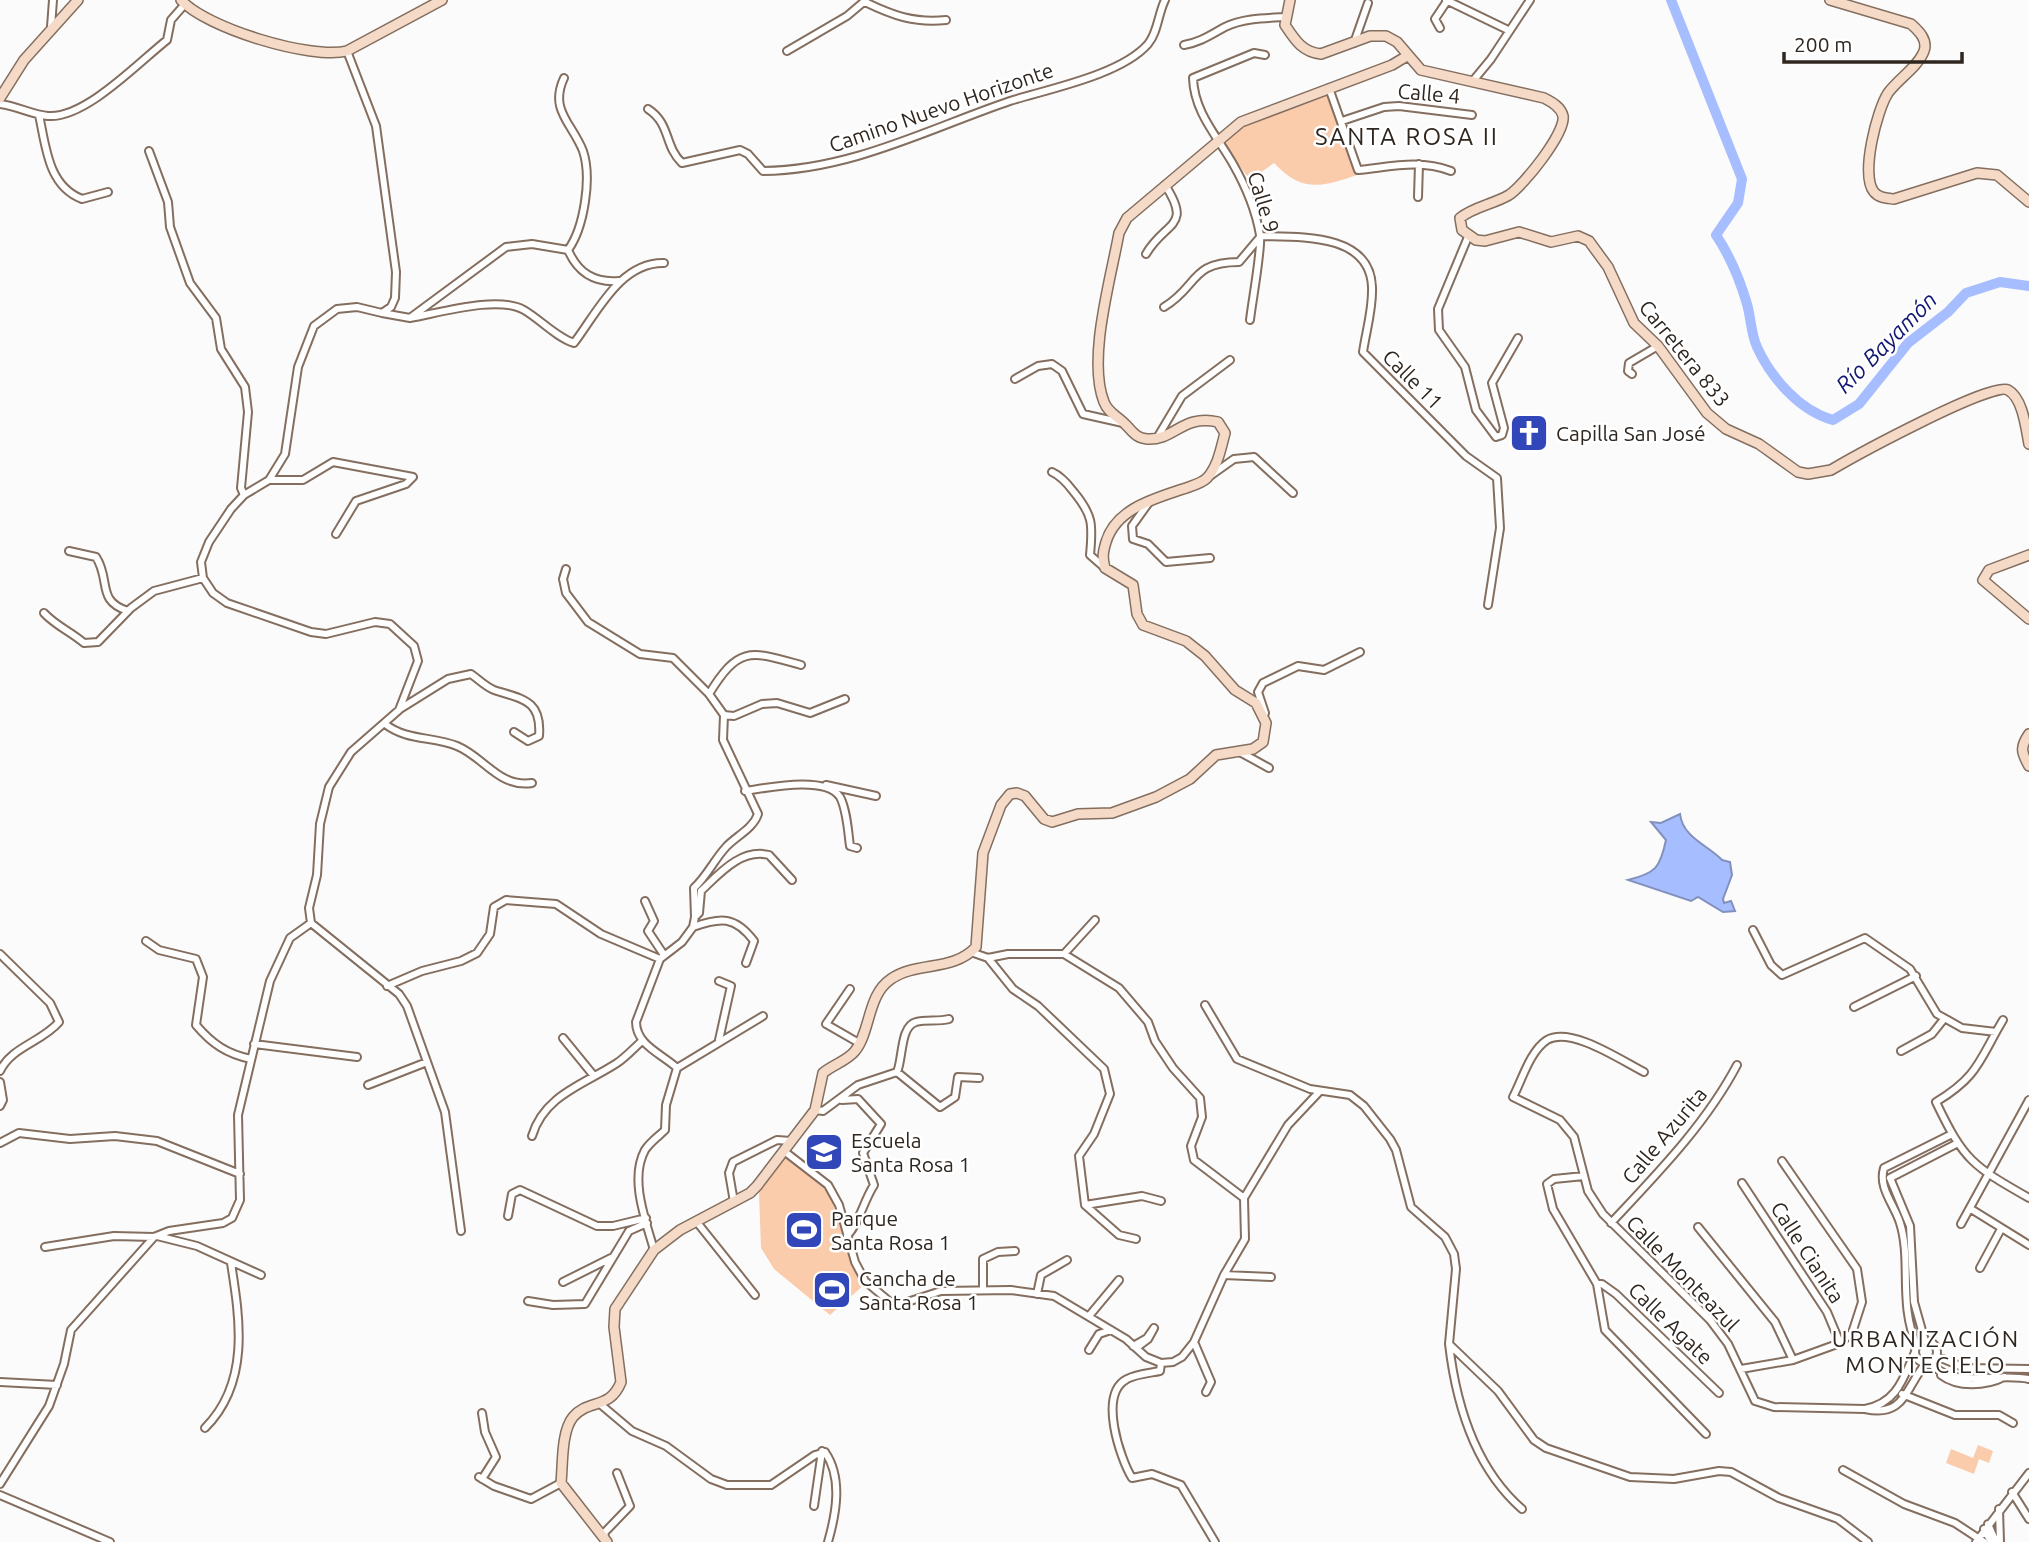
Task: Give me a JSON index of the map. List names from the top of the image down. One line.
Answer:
{"streets":{"street":["Calle 4","Camino Nuevo Horizonte","Calle 9","Carretera 833","Calle 11","Calle Azurita","Calle Cianita","Calle Monteazul","Calle Agate"]},"crossings":[["Calle 9","Calle 11"],["Calle Azurita","Calle Monteazul"]],"districts":["SANTA ROSA II","URBANIZACIÓN MONTECIELO"],"water":["Río Bayamón"],"places":{"church":["Capilla San José"],"school or university":["Escuela Santa Rosa 1"],"sports":["Parque Santa Rosa 1","Cancha de Santa Rosa 1"]},"scale_bar":"200 m"}
